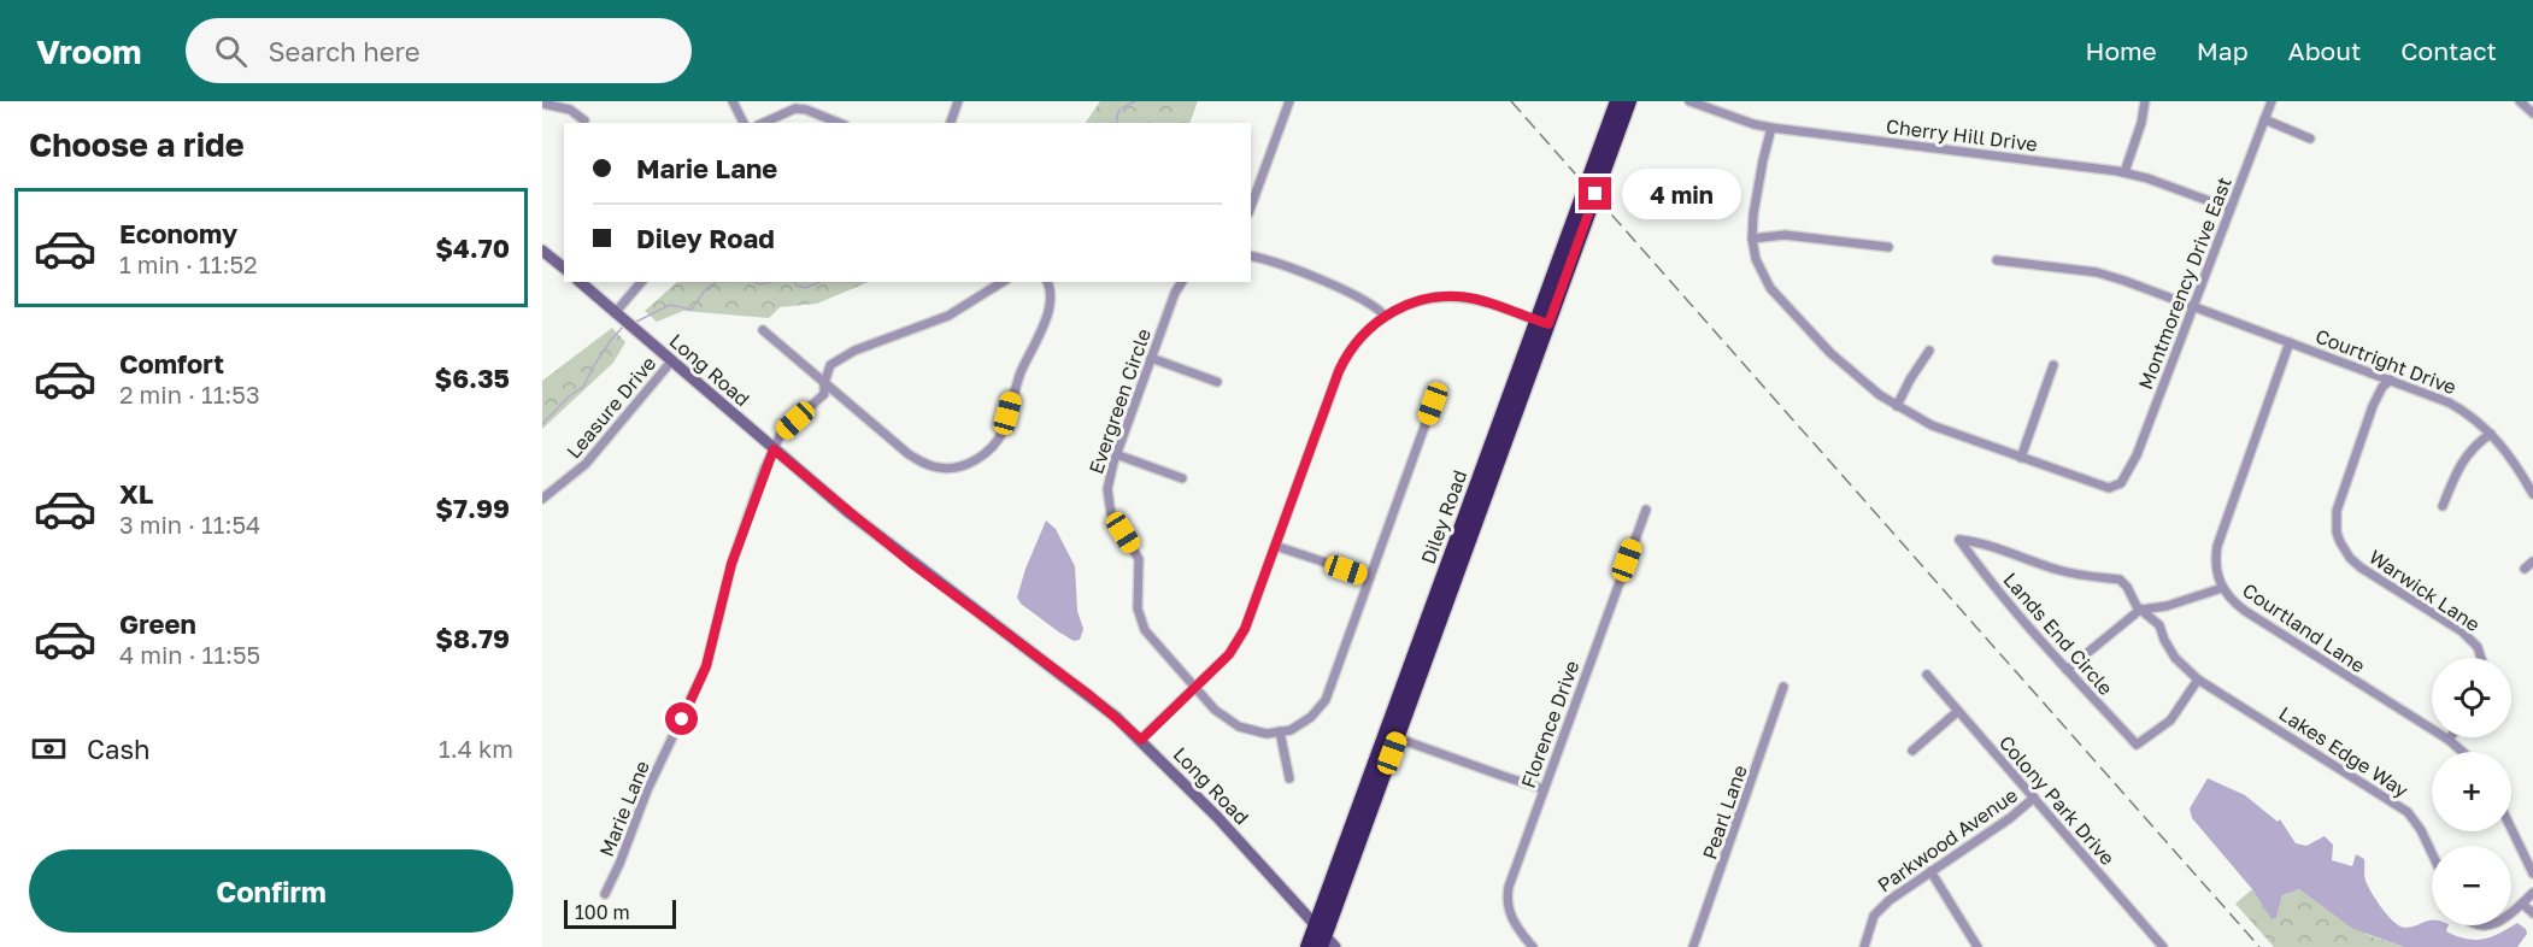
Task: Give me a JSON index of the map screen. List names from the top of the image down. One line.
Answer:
{"streets":{"highway":["Diley Road"],"main road":["Long Road"],"street":["Cherry Hill Drive","Montmorency Drive East","Courtright Drive","Evergreen Circle","Leasure Drive","Warwick Lane","Courtland Lane","Lands End Circle","Florence Drive","Lakes Edge Way","Colony Park Drive","Marie Lane","Pearl Lane","Parkwood Avenue"]},"crossings":[["Cherry Hill Drive","Montmorency Drive East"],["Montmorency Drive East","Courtright Drive"],["Courtright Drive","Warwick Lane"],["Courtright Drive","Courtland Lane"],["Long Road","Leasure Drive"],["Long Road","Diley Road"],["Long Road","Marie Lane"],["Lands End Circle","Lakes Edge Way"],["Colony Park Drive","Parkwood Avenue"]],"scale_bar":"100 m","page":{"header":"Vroom","search":"Search here","nav":["Home","Map","About","Contact"],"heading":"Choose a ride","banner":["Marie Lane","Diley Road"],"bubble":"4 min","list":[{"name":"Economy","note":"1 min · 11:52","value":"$4.70"},{"name":"Comfort","note":"2 min · 11:53","value":"$6.35"},{"name":"XL","note":"3 min · 11:54","value":"$7.99"},{"name":"Green","note":"4 min · 11:55","value":"$8.79"}],"map_buttons":["+","−"],"pay":["Cash","1.4 km"],"buttons":"Confirm","scale":"100 m"}}
